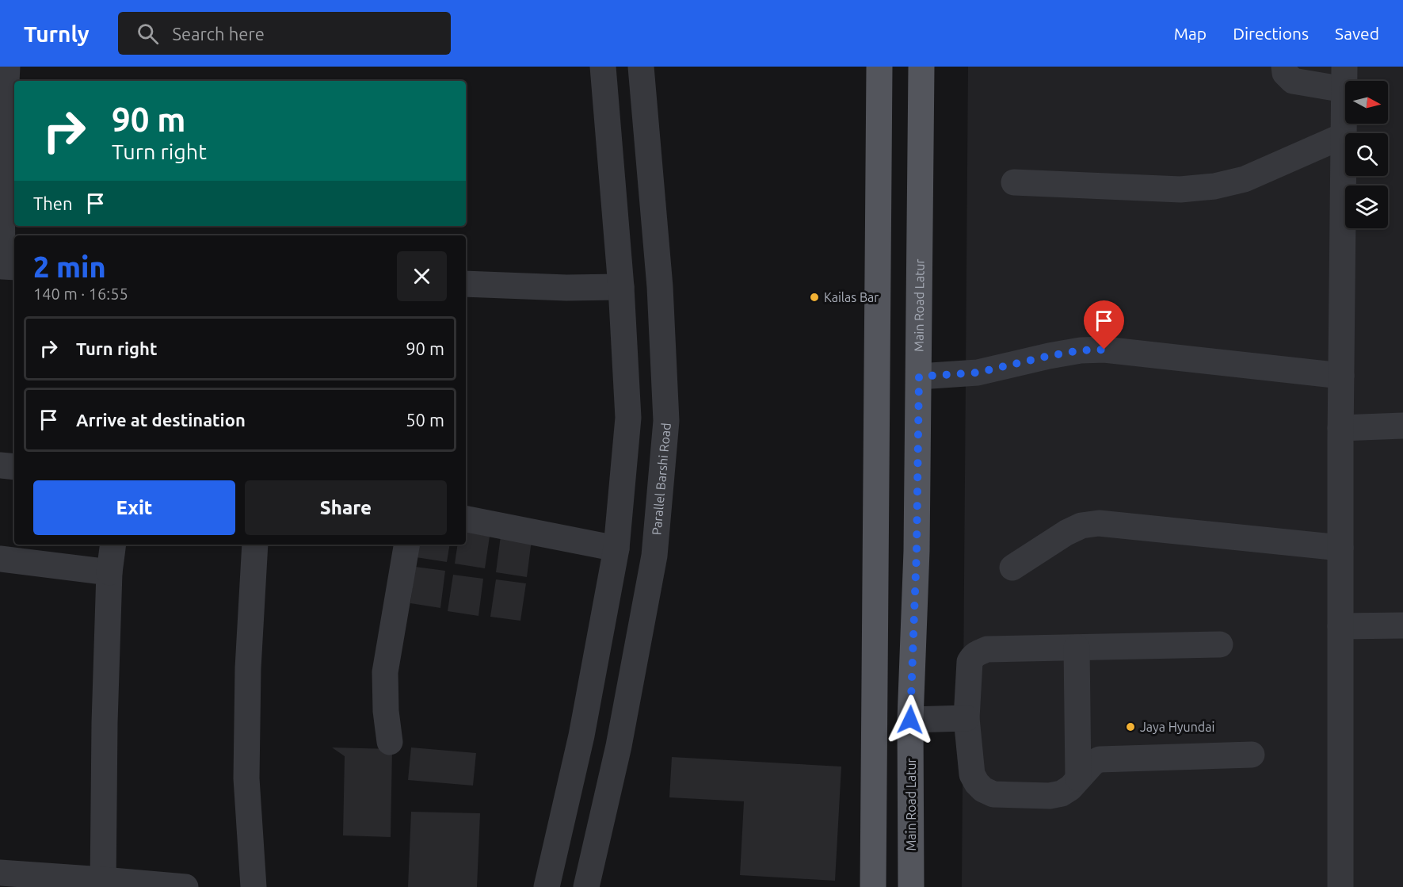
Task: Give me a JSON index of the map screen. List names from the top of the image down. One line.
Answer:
{"streets":{"main road":["Main Road Latur"],"street":["Parallel Barshi Road"]},"places":["Kailas Bar","Jaya Hyundai"],"north":"right","page":{"header":"Turnly","search":"Search here","nav":["Map","Directions","Saved"],"turn":["90 m","Turn right"],"then":"Then","heading":["2 min","140 m · 16:55"],"list":[{"name":"Turn right","value":"90 m"},{"name":"Arrive at destination","value":"50 m"}],"buttons":["Exit","Share"]}}
